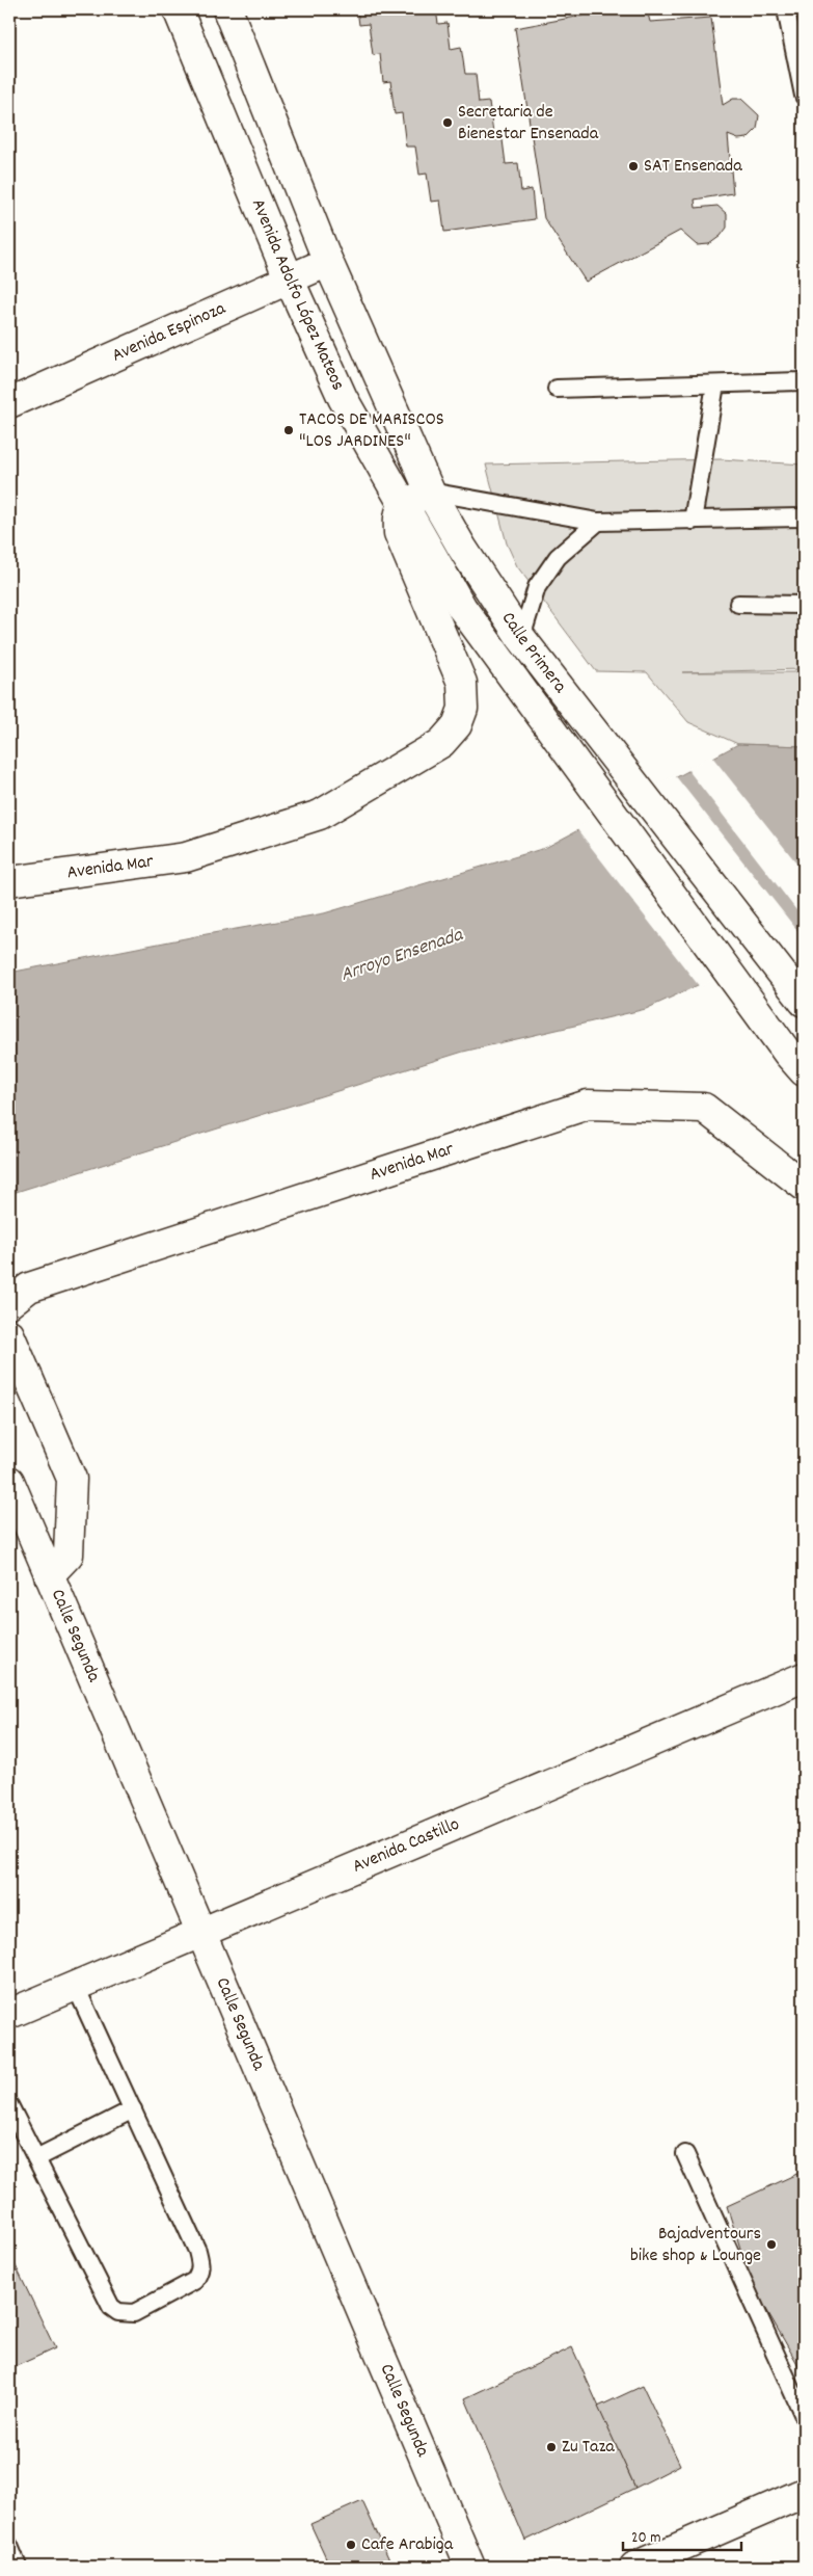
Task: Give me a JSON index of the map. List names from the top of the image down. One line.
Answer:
{"streets":{"street":["Avenida Adolfo López Mateos","Avenida Espinoza","Calle Primera","Avenida Mar","Calle Segunda","Avenida Castillo"]},"crossings":[["Avenida Adolfo López Mateos","Avenida Espinoza"],["Avenida Adolfo López Mateos","Calle Primera"],["Avenida Adolfo López Mateos","Avenida Mar"],["Avenida Espinoza","Calle Primera"],["Calle Segunda","Avenida Castillo"]],"water":["Arroyo Ensenada"],"places":["Secretaria de Bienestar Ensenada","SAT Ensenada","TACOS DE MARISCOS \"LOS JARDINES\"","Bajadventours bike shop & Lounge","Zu Taza","Cafe Arabiga"],"scale_bar":"20 m"}
